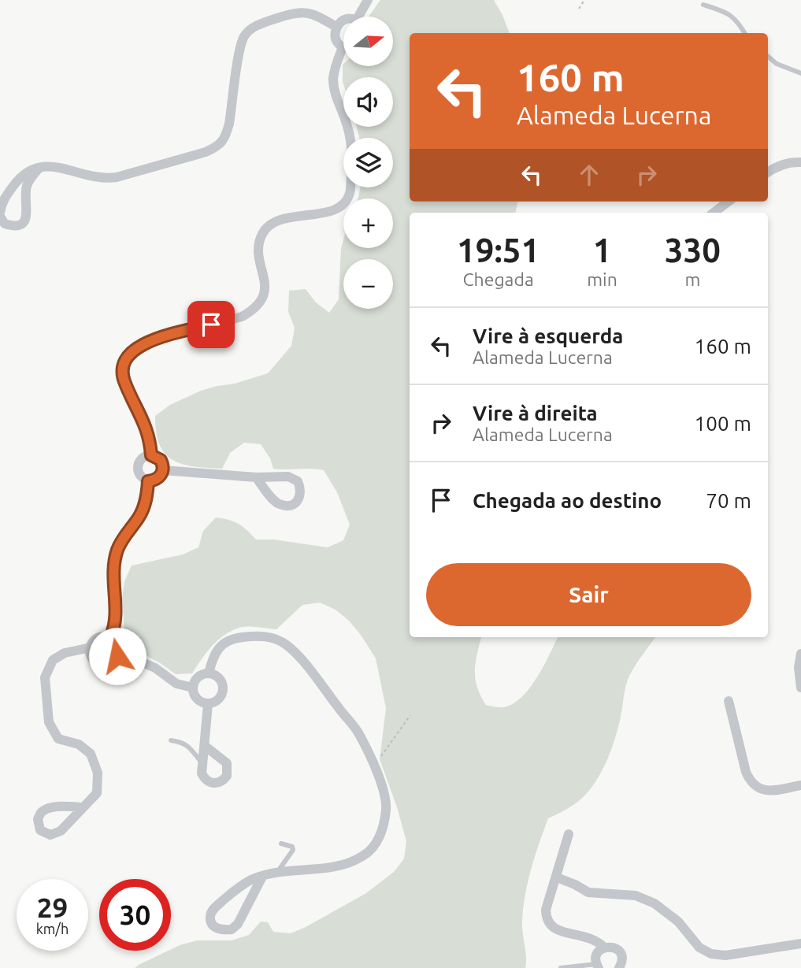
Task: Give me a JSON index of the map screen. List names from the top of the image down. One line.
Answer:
{"north":"right","page":{"map_buttons":["+","−"],"turn":["160 m","Alameda Lucerna"],"eta":["19:51","Chegada","1","min","330","m"],"list":[{"name":"Vire à esquerda","note":"Alameda Lucerna","value":"160 m"},{"name":"Vire à direita","note":"Alameda Lucerna","value":"100 m"},{"name":"Chegada ao destino","value":"70 m"}],"buttons":"Sair","speed":"29 km/h","limit":"30"}}
